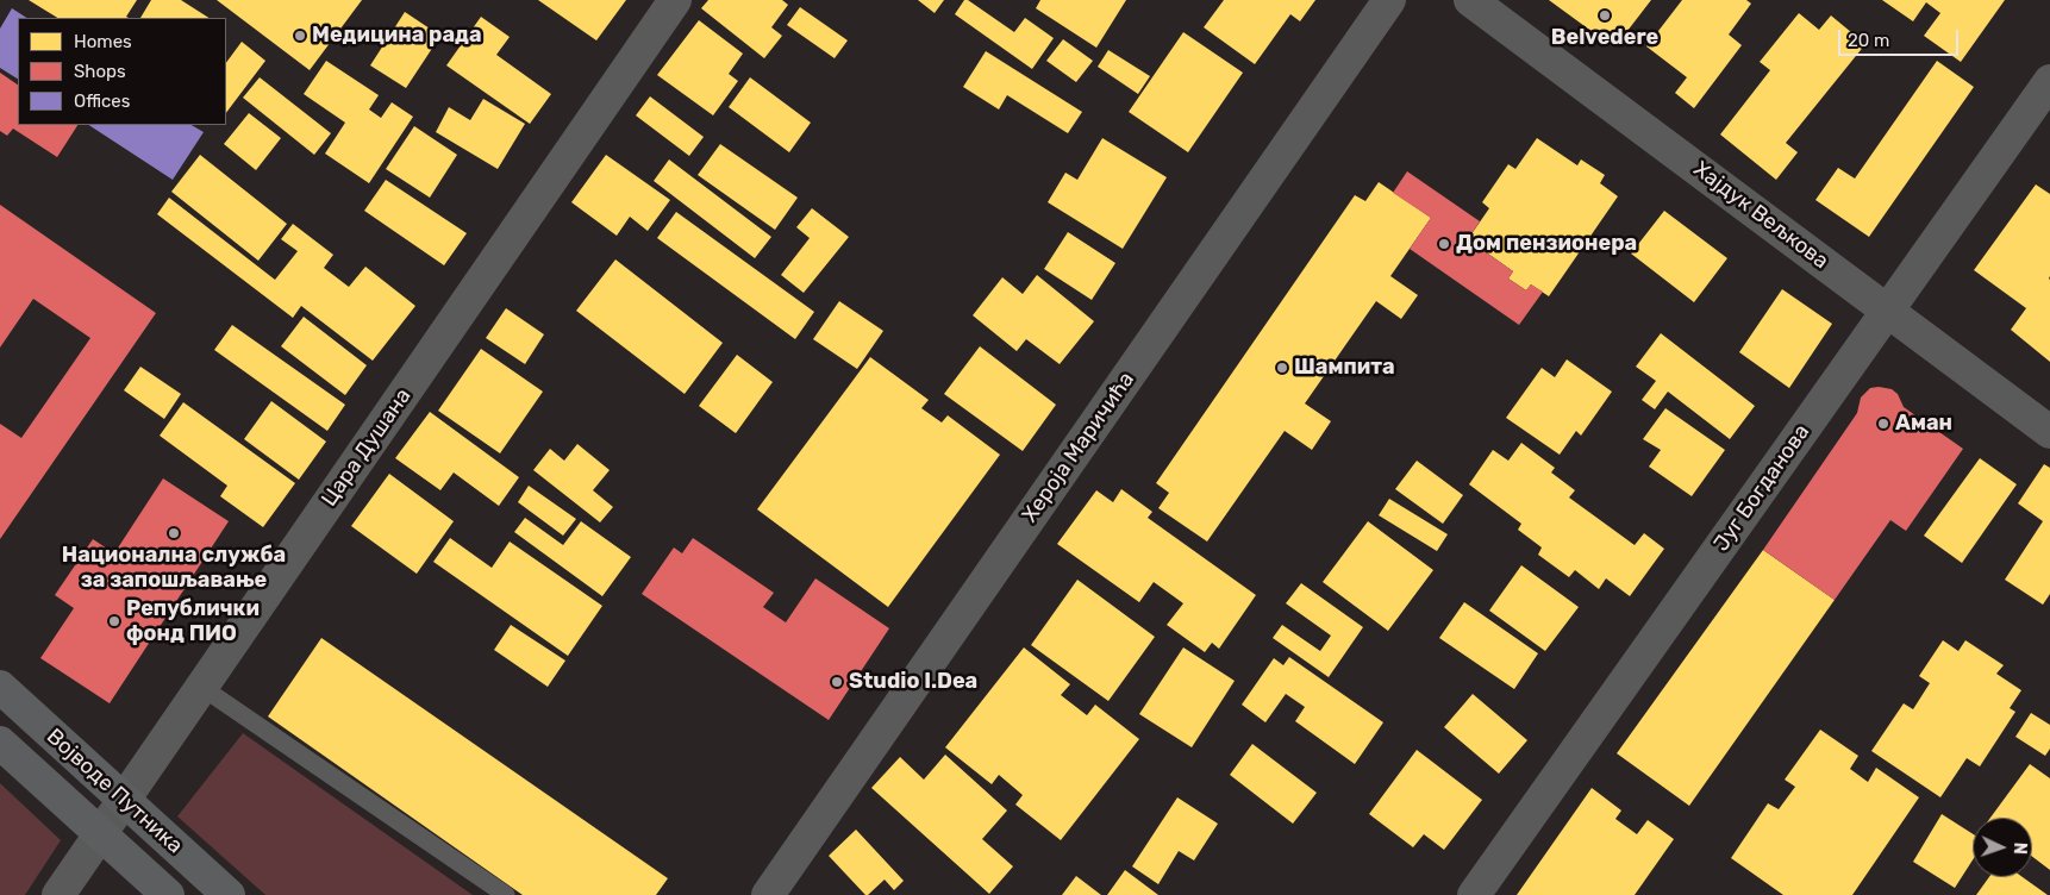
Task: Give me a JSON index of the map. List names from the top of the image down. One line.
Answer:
{"streets":{"main road":["Војводе Путника"],"street":["Хајдук Вељкова","Цара Душана","Хероја Маричића","Југ Богданова"]},"crossings":[["Хајдук Вељкова","Југ Богданова"],["Цара Душана","Војводе Путника"]],"places":["Belvedere","Медицина рада","Дом пензионера","Шампита","Аман","Национална служба за запошљавање","Републички фонд ПИО","Studio I.Dea"],"legend":["Homes","Shops","Offices"],"scale_bar":"20 m","north":"right"}
